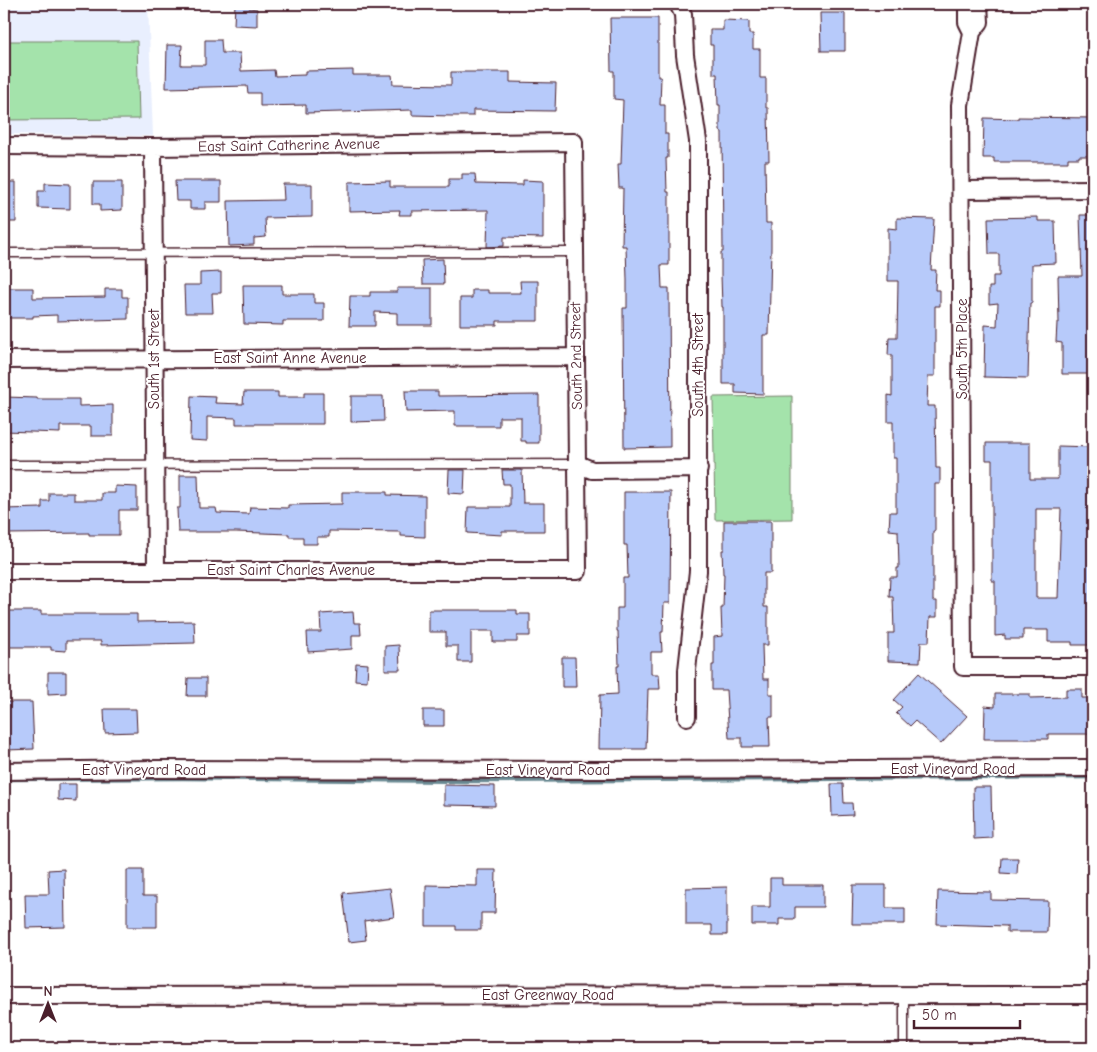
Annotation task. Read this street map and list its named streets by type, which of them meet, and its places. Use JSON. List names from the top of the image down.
{
  "streets": {
    "street": [
      "East Saint Catherine Avenue",
      "South 5th Place",
      "South 2nd Street",
      "East Saint Anne Avenue",
      "South 1st Street",
      "South 4th Street",
      "East Saint Charles Avenue",
      "East Vineyard Road",
      "East Greenway Road"
    ]
  },
  "crossings": [
    ["East Saint Catherine Avenue", "South 2nd Street"],
    ["East Saint Catherine Avenue", "South 1st Street"],
    ["South 2nd Street", "East Saint Anne Avenue"],
    ["South 2nd Street", "East Saint Charles Avenue"],
    ["East Saint Anne Avenue", "South 1st Street"],
    ["South 1st Street", "East Saint Charles Avenue"]
  ],
  "scale_bar": "50 m",
  "north": "top"
}
